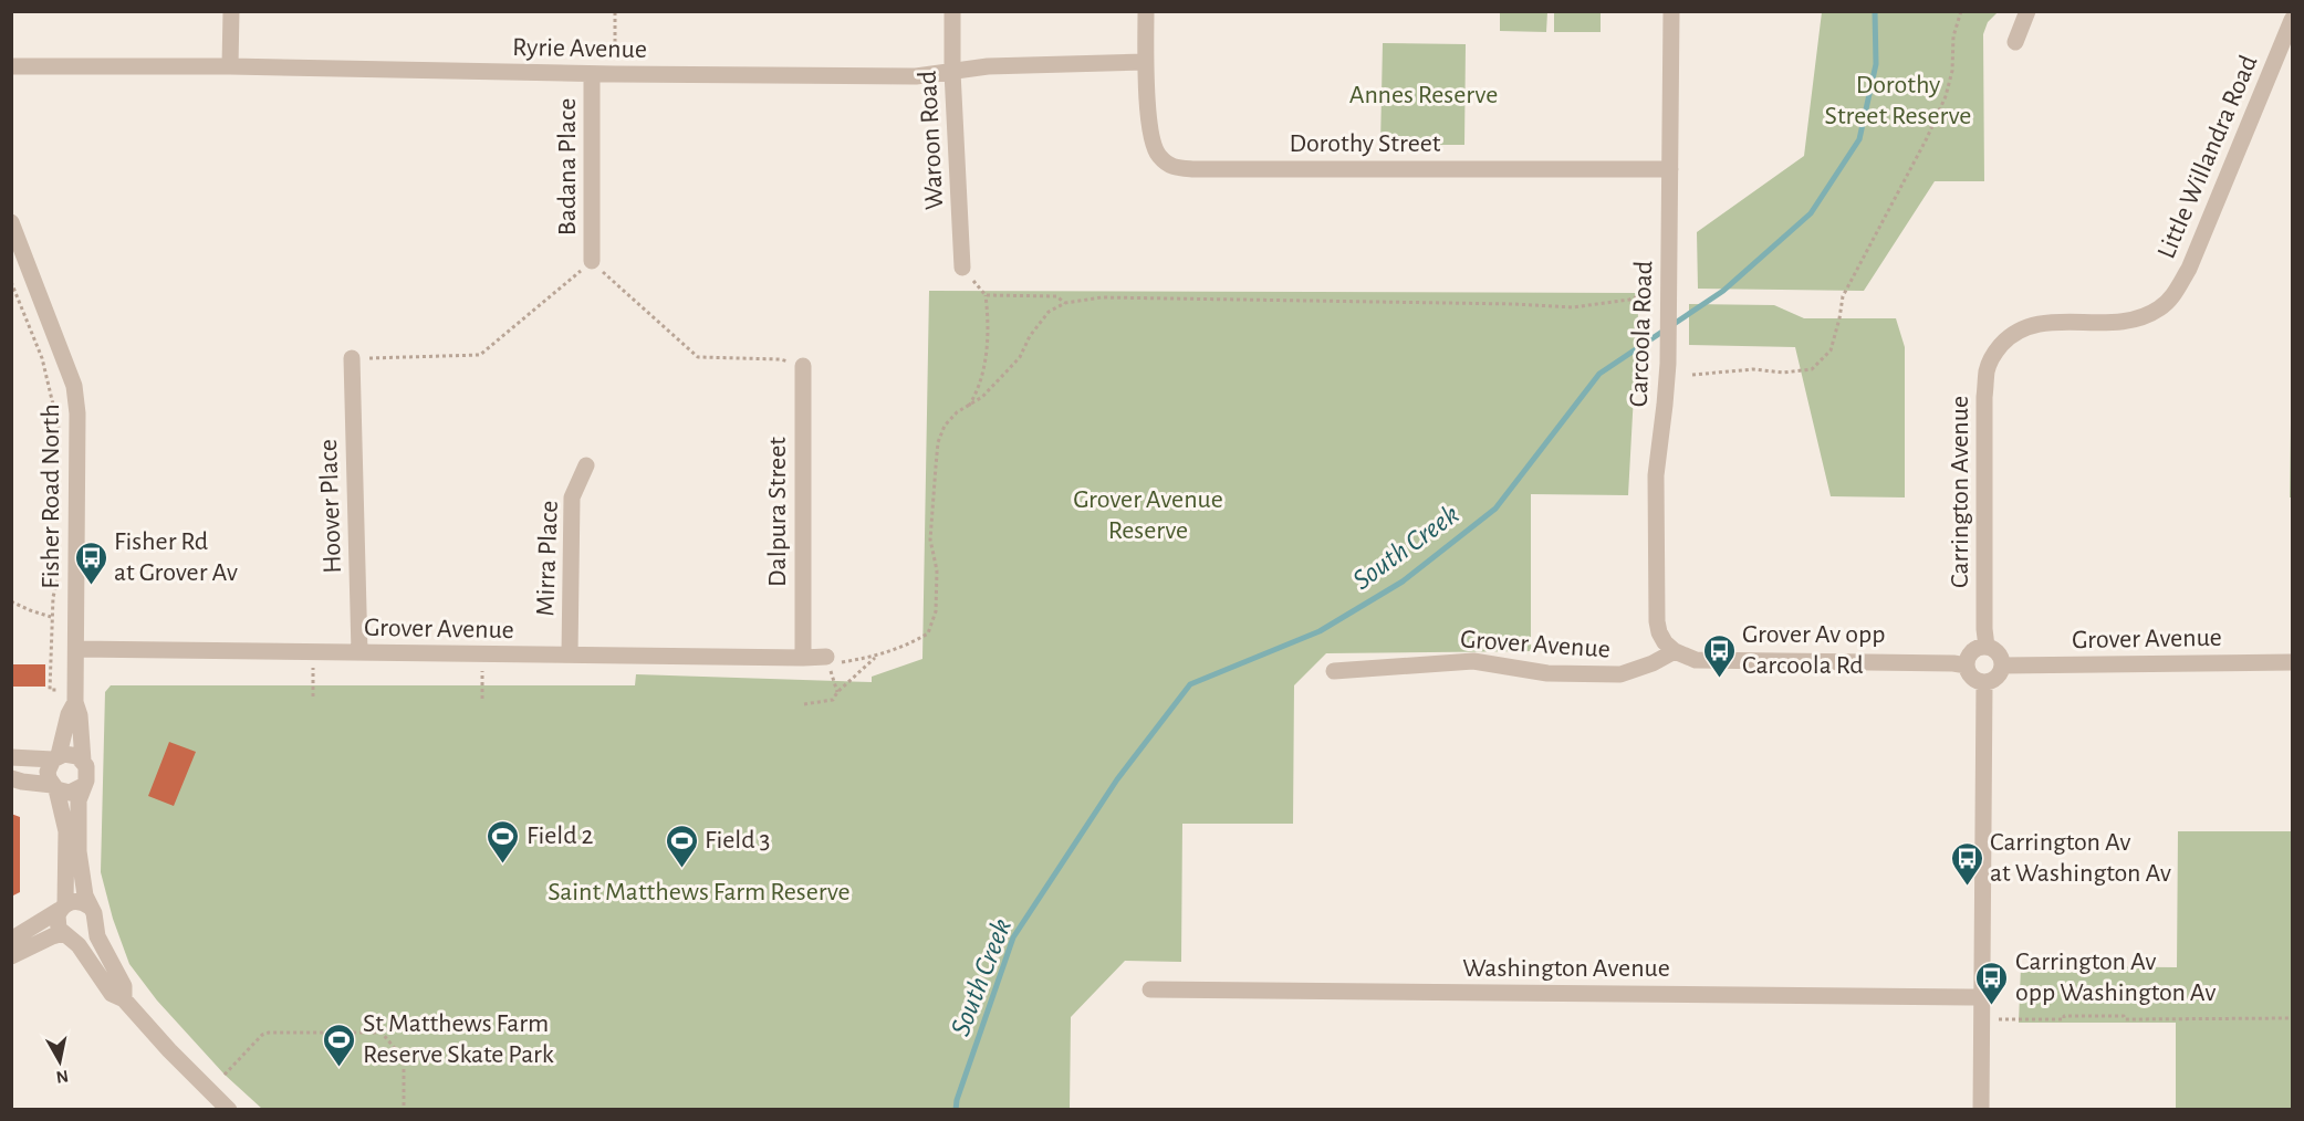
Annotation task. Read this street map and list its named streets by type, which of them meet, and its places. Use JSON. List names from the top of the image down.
{
  "streets": {
    "street": [
      "Ryrie Avenue",
      "Waroon Road",
      "Dorothy Street",
      "Little Willandra Road",
      "Badana Place",
      "Carcoola Road",
      "Carrington Avenue",
      "Fisher Road North",
      "Hoover Place",
      "Dalpura Street",
      "Mirra Place",
      "Grover Avenue",
      "Washington Avenue"
    ]
  },
  "crossings": [
    ["Ryrie Avenue", "Waroon Road"],
    ["Ryrie Avenue", "Dorothy Street"],
    ["Ryrie Avenue", "Badana Place"],
    ["Dorothy Street", "Carcoola Road"],
    ["Little Willandra Road", "Carrington Avenue"],
    ["Carcoola Road", "Grover Avenue"],
    ["Carrington Avenue", "Grover Avenue"],
    ["Fisher Road North", "Grover Avenue"],
    ["Hoover Place", "Grover Avenue"],
    ["Dalpura Street", "Grover Avenue"],
    ["Mirra Place", "Grover Avenue"]
  ],
  "water": ["South Creek"],
  "parks": [
    "Dorothy Street Reserve",
    "Annes Reserve",
    "Grover Avenue Reserve",
    "Saint Matthews Farm Reserve"
  ],
  "places": {
    "bus stop": [
      "Fisher Rd at Grover Av",
      "Grover Av opp Carcoola Rd",
      "Carrington Av at Washington Av",
      "Carrington Av opp Washington Av"
    ],
    "sports": ["Field 2", "Field 3", "St Matthews Farm Reserve Skate Park"]
  },
  "north": "bottom"
}
